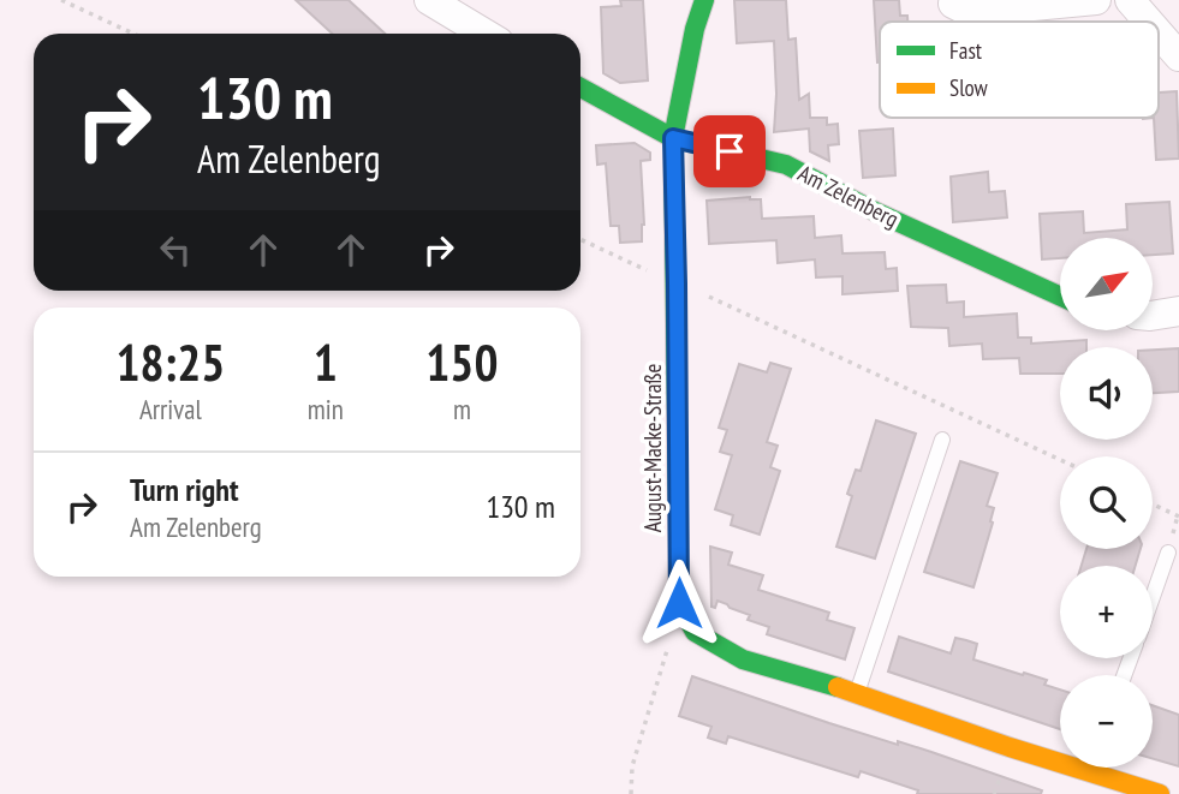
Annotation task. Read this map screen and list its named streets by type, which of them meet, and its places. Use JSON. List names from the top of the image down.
{
  "streets": {
    "street": ["Am Zelenberg", "August-Macke-Straße"]
  },
  "crossings": [
    ["Am Zelenberg", "August-Macke-Straße"]
  ],
  "legend": ["Fast", "Slow"],
  "north": "top right",
  "page": {
    "turn": ["130 m", "Am Zelenberg"],
    "map_buttons": ["+", "−"],
    "eta": [
      "18:25",
      "Arrival",
      "1",
      "min",
      "150",
      "m"
    ],
    "list": [
      {
        "name": "Turn right",
        "note": "Am Zelenberg",
        "value": "130 m"
      }
    ]
  }
}
